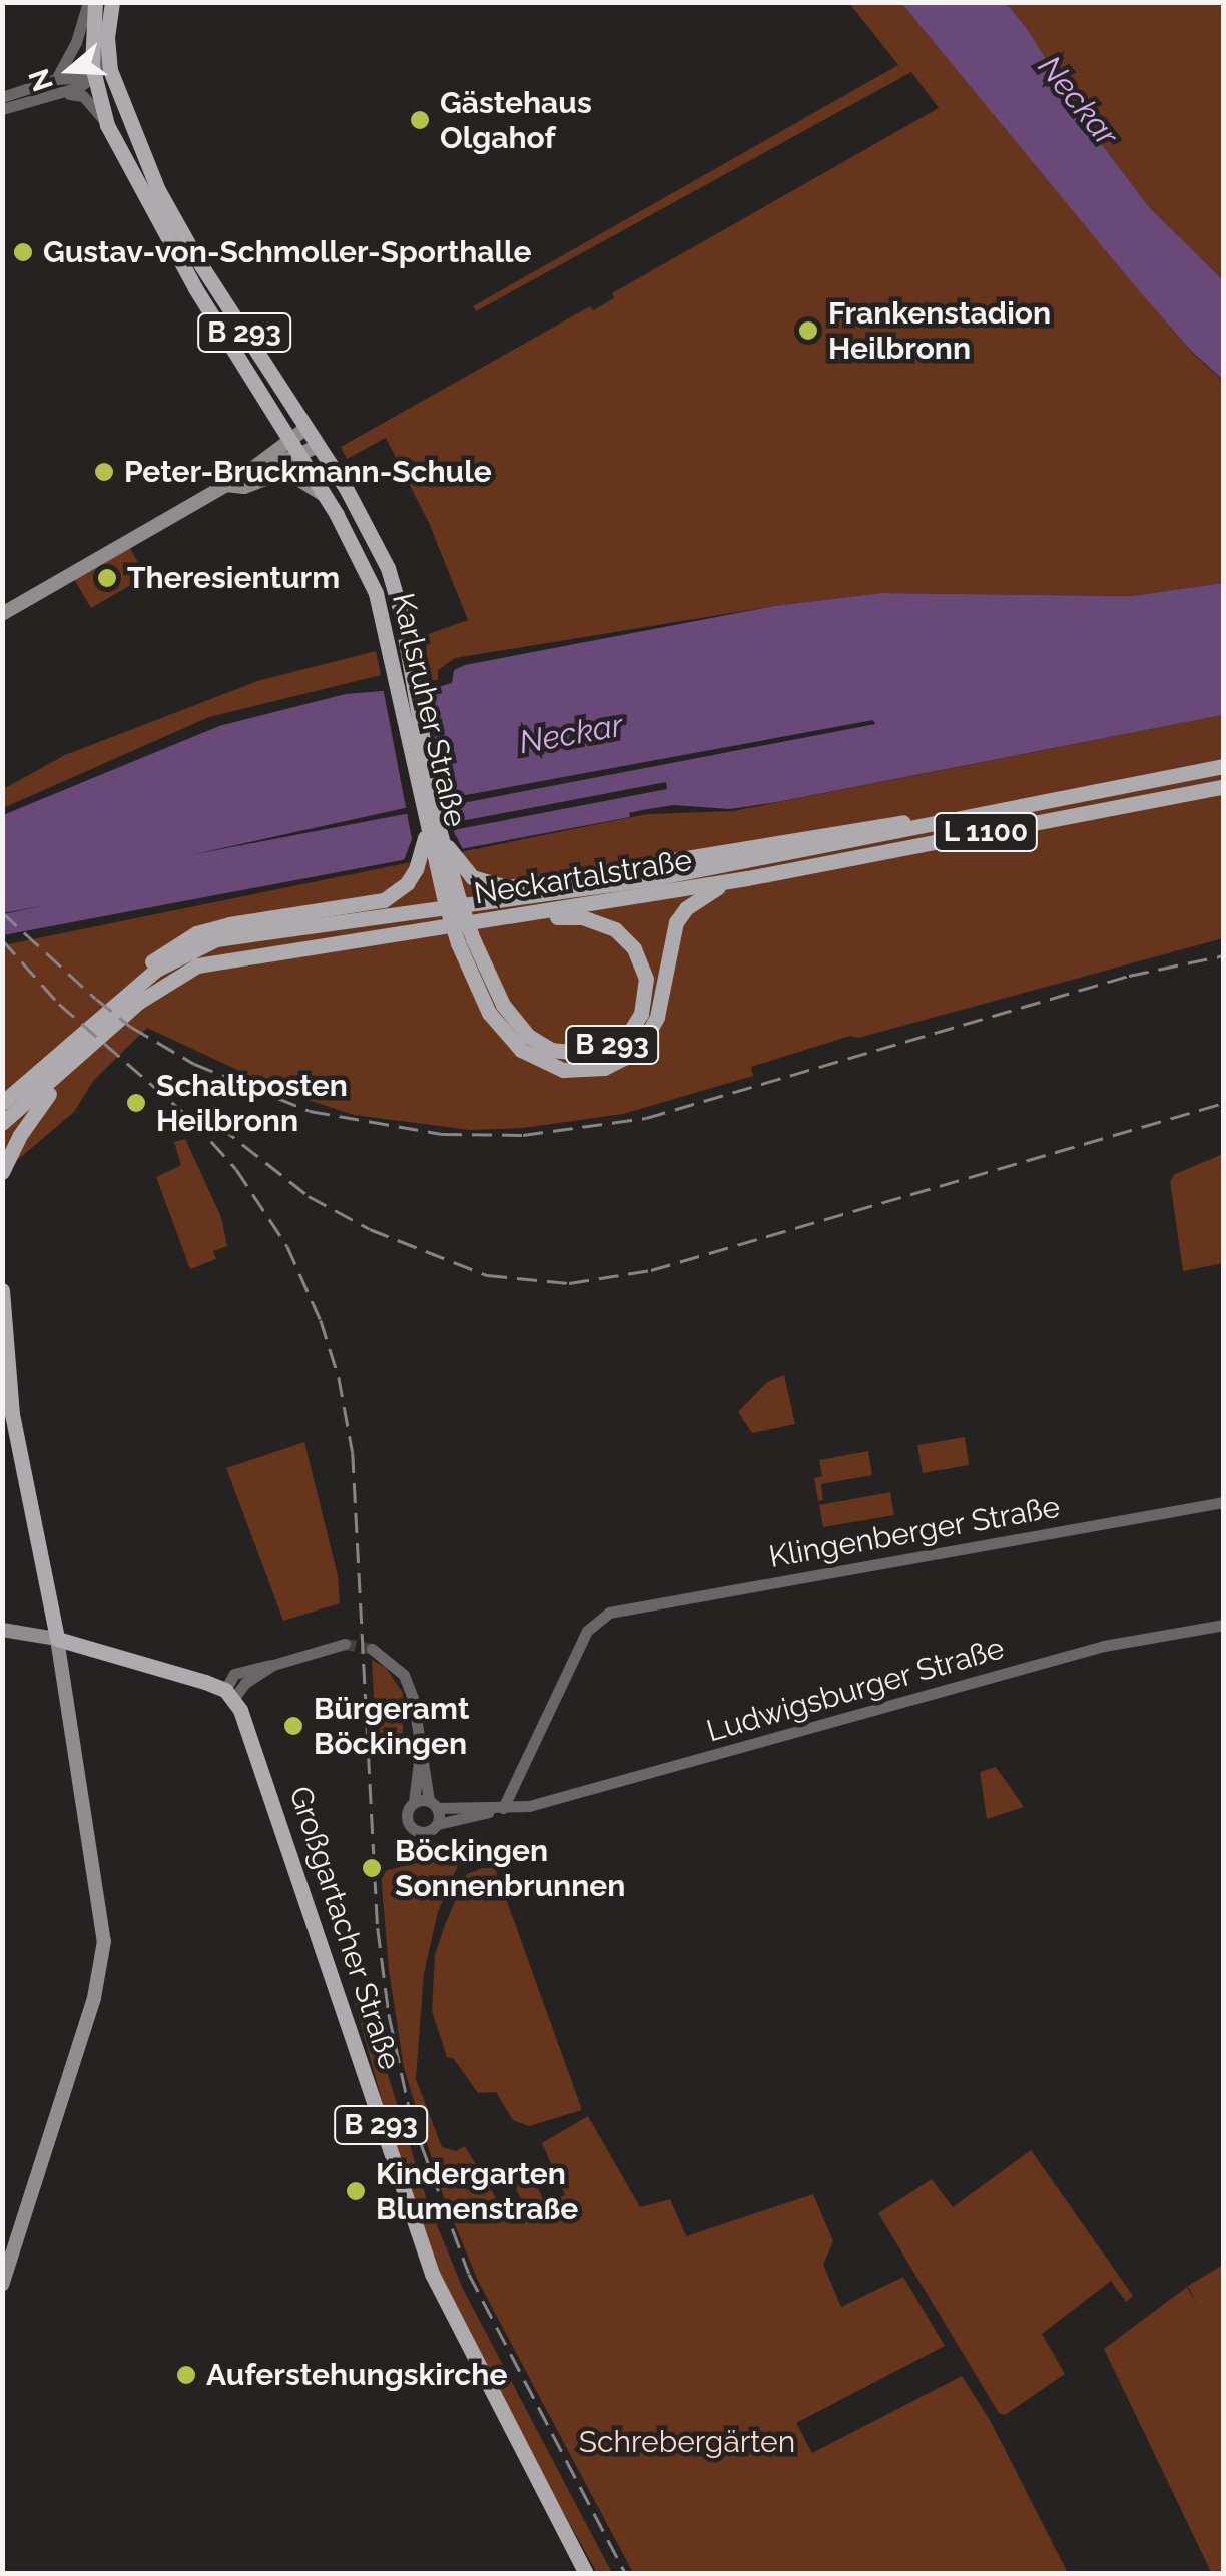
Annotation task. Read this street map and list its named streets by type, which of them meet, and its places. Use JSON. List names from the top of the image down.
{
  "streets": {
    "main road": [
      "B 293",
      "Karlsruher Straße",
      "L 1100",
      "Neckartalstraße",
      "Großgartacher Straße"
    ],
    "street": ["Klingenberger Straße", "Ludwigsburger Straße"]
  },
  "crossings": [
    ["B 293", "Karlsruher Straße"],
    ["B 293", "Neckartalstraße"],
    ["Karlsruher Straße", "Neckartalstraße"],
    ["Klingenberger Straße", "Ludwigsburger Straße"]
  ],
  "water": ["Neckar"],
  "parks": ["Schrebergärten"],
  "places": [
    "Gästehaus Olgahof",
    "Gustav-von-Schmoller-Sporthalle",
    "Frankenstadion Heilbronn",
    "Peter-Bruckmann-Schule",
    "Theresienturm",
    "Schaltposten Heilbronn",
    "Bürgeramt Böckingen",
    "Böckingen Sonnenbrunnen",
    "Kindergarten Blumenstraße",
    "Auferstehungskirche"
  ],
  "north": "left"
}
